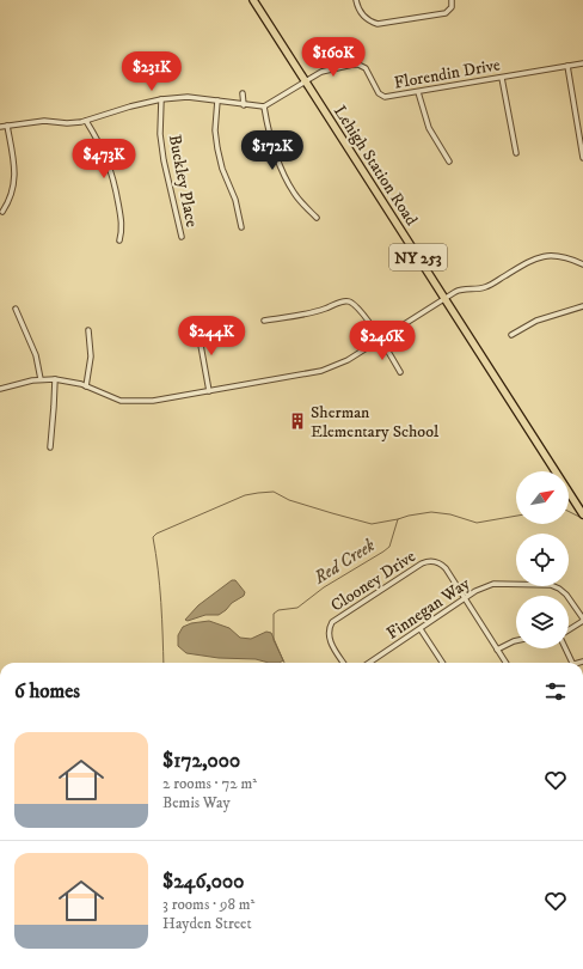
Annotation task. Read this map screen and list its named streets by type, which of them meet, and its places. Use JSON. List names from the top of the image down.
{
  "streets": {
    "main road": ["Lehigh Station Road", "NY 253"],
    "street": [
      "Florendin Drive",
      "Buckley Place",
      "Clooney Drive",
      "Finnegan Way"
    ]
  },
  "crossings": [
    ["Florendin Drive", "Lehigh Station Road"],
    ["Clooney Drive", "Finnegan Way"]
  ],
  "water": ["Red Creek"],
  "places": {
    "building": ["Sherman Elementary School"]
  },
  "north": "top right",
  "page": {
    "price": [
      "$160K",
      "$231K",
      "$172K",
      "$473K",
      "$244K",
      "$246K"
    ],
    "heading": "6 homes",
    "list": [
      {
        "name": "$172,000",
        "note": "2 rooms · 72 m² · Bemis Way"
      },
      {
        "name": "$246,000",
        "note": "3 rooms · 98 m² · Hayden Street"
      }
    ]
  }
}
